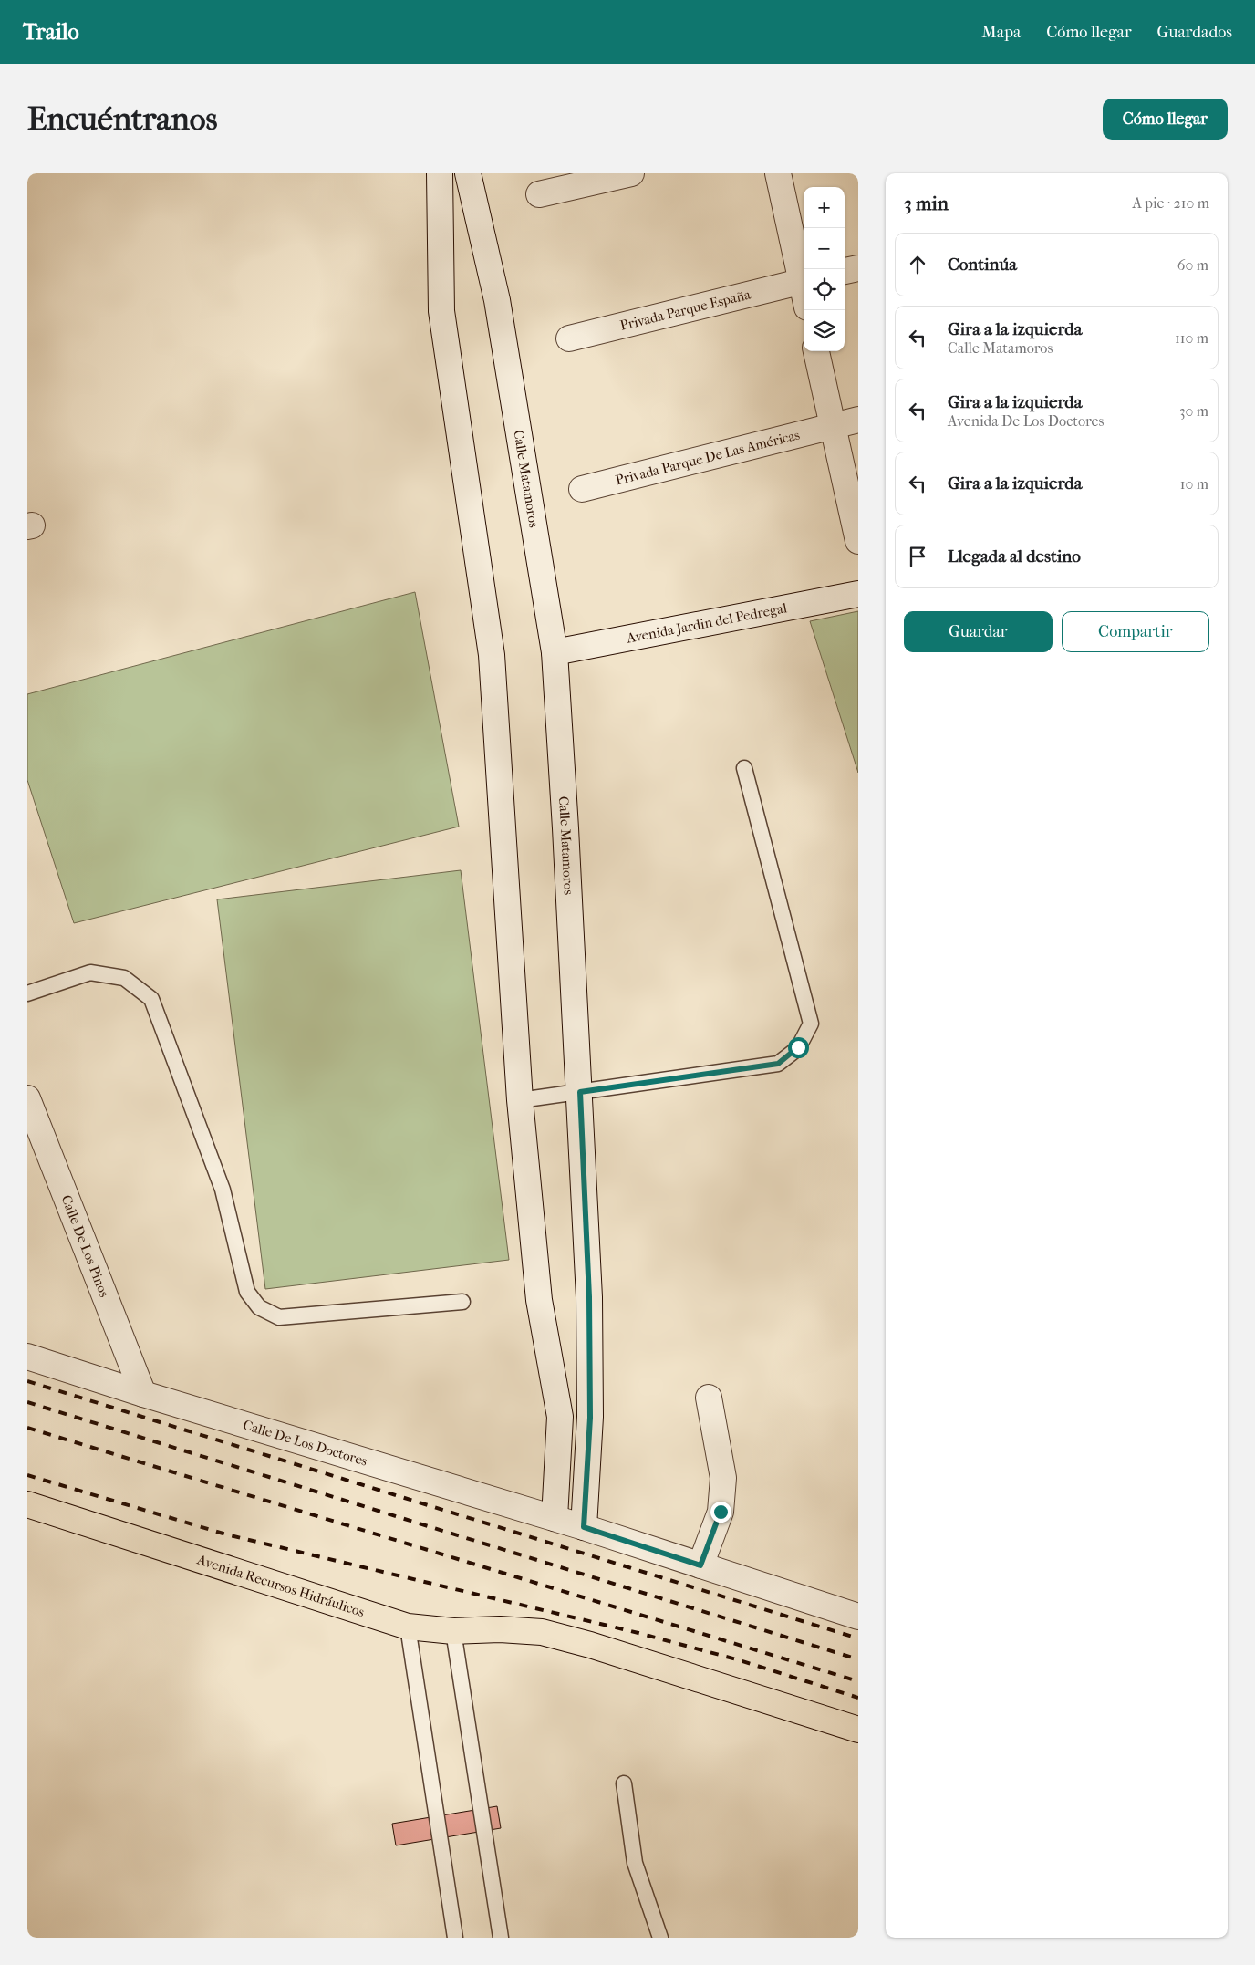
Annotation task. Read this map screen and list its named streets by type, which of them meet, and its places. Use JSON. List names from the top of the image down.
{
  "streets": {
    "main road": ["Avenida Recursos Hidráulicos"],
    "street": [
      "Privada Parque España",
      "Privada Parque De Las Américas",
      "Calle Matamoros",
      "Avenida Jardin del Pedregal",
      "Calle De Los Pinos",
      "Calle De Los Doctores"
    ]
  },
  "crossings": [
    ["Calle Matamoros", "Avenida Jardin del Pedregal"],
    ["Calle Matamoros", "Calle De Los Doctores"],
    ["Calle De Los Pinos", "Calle De Los Doctores"]
  ],
  "page": {
    "header": "Trailo",
    "nav": ["Mapa", "Cómo llegar", "Guardados"],
    "buttons": [
      "Cómo llegar",
      ["Guardar", "Compartir"]
    ],
    "title": "Encuéntranos",
    "heading": ["3 min", "A pie · 210 m"],
    "map_buttons": ["+", "−"],
    "list": [
      ["Continúa", "60 m"],
      ["Gira a la izquierda", "Calle Matamoros", "110 m"],
      ["Gira a la izquierda", "Avenida De Los Doctores", "30 m"],
      ["Gira a la izquierda", "10 m"],
      "Llegada al destino"
    ]
  }
}
